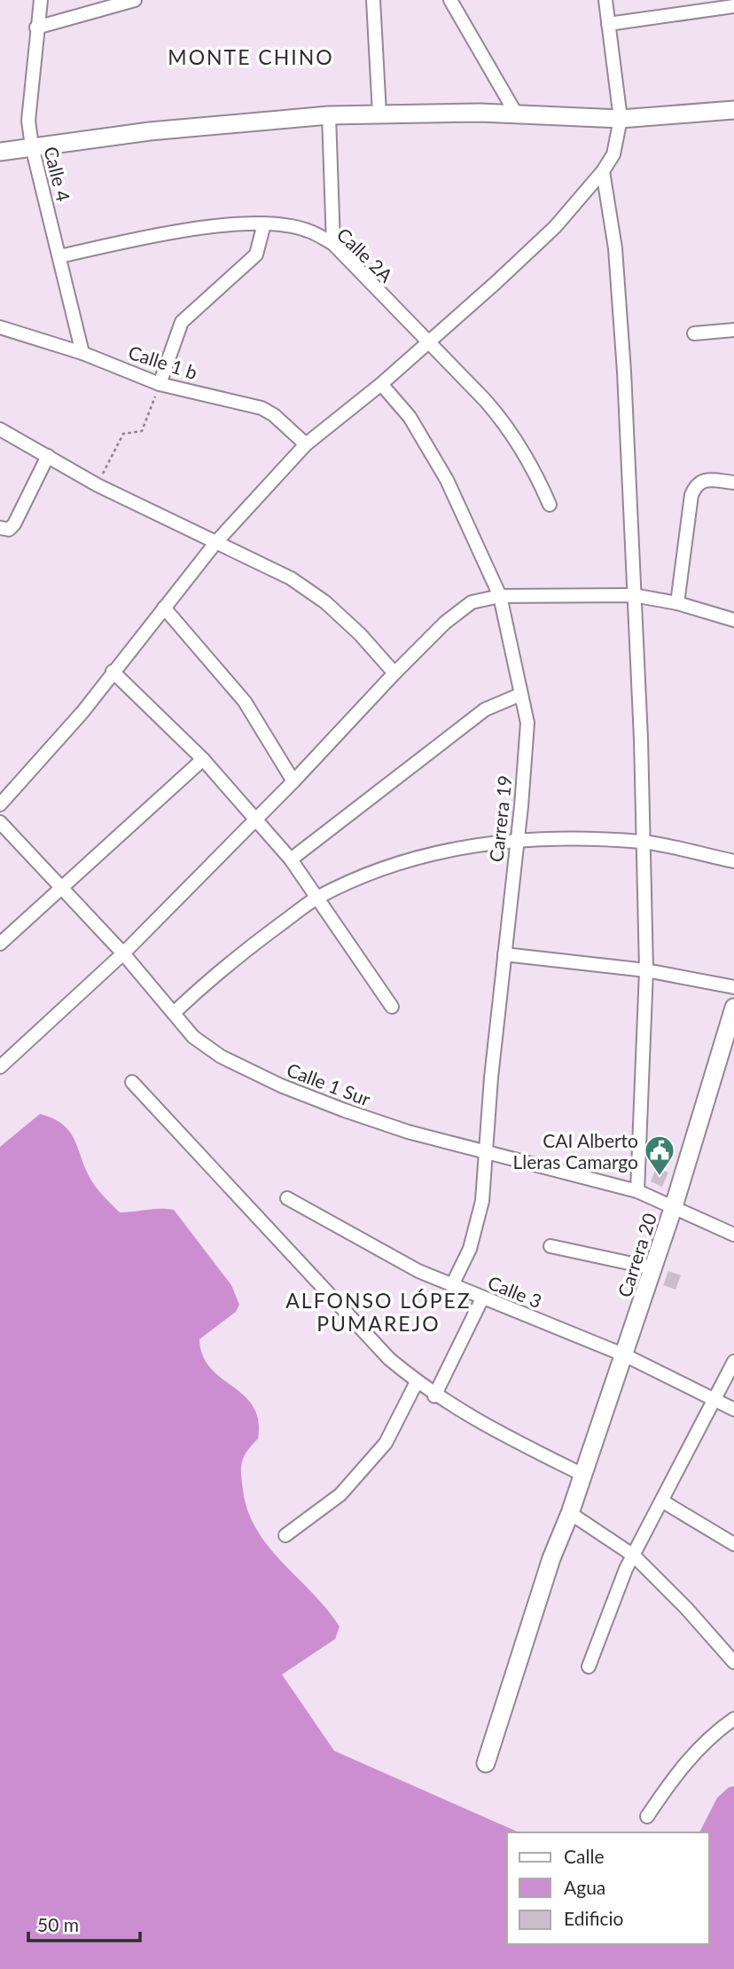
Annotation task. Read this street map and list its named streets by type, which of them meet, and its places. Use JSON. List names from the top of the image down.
{
  "streets": {
    "street": [
      "Calle 4",
      "Calle 2A",
      "Calle 1 b",
      "Carrera 19",
      "Calle 1 Sur",
      "Carrera 20",
      "Calle 3"
    ]
  },
  "crossings": [
    ["Calle 4", "Calle 2A"],
    ["Calle 4", "Calle 1 b"],
    ["Carrera 19", "Calle 1 Sur"],
    ["Carrera 19", "Calle 3"],
    ["Calle 1 Sur", "Carrera 20"],
    ["Carrera 20", "Calle 3"]
  ],
  "districts": ["MONTE CHINO", "ALFONSO LÓPEZ PUMAREJO"],
  "places": {
    "public building": ["CAI Alberto Lleras Camargo"]
  },
  "legend": ["Calle", "Agua", "Edificio"],
  "scale_bar": "50 m"
}
